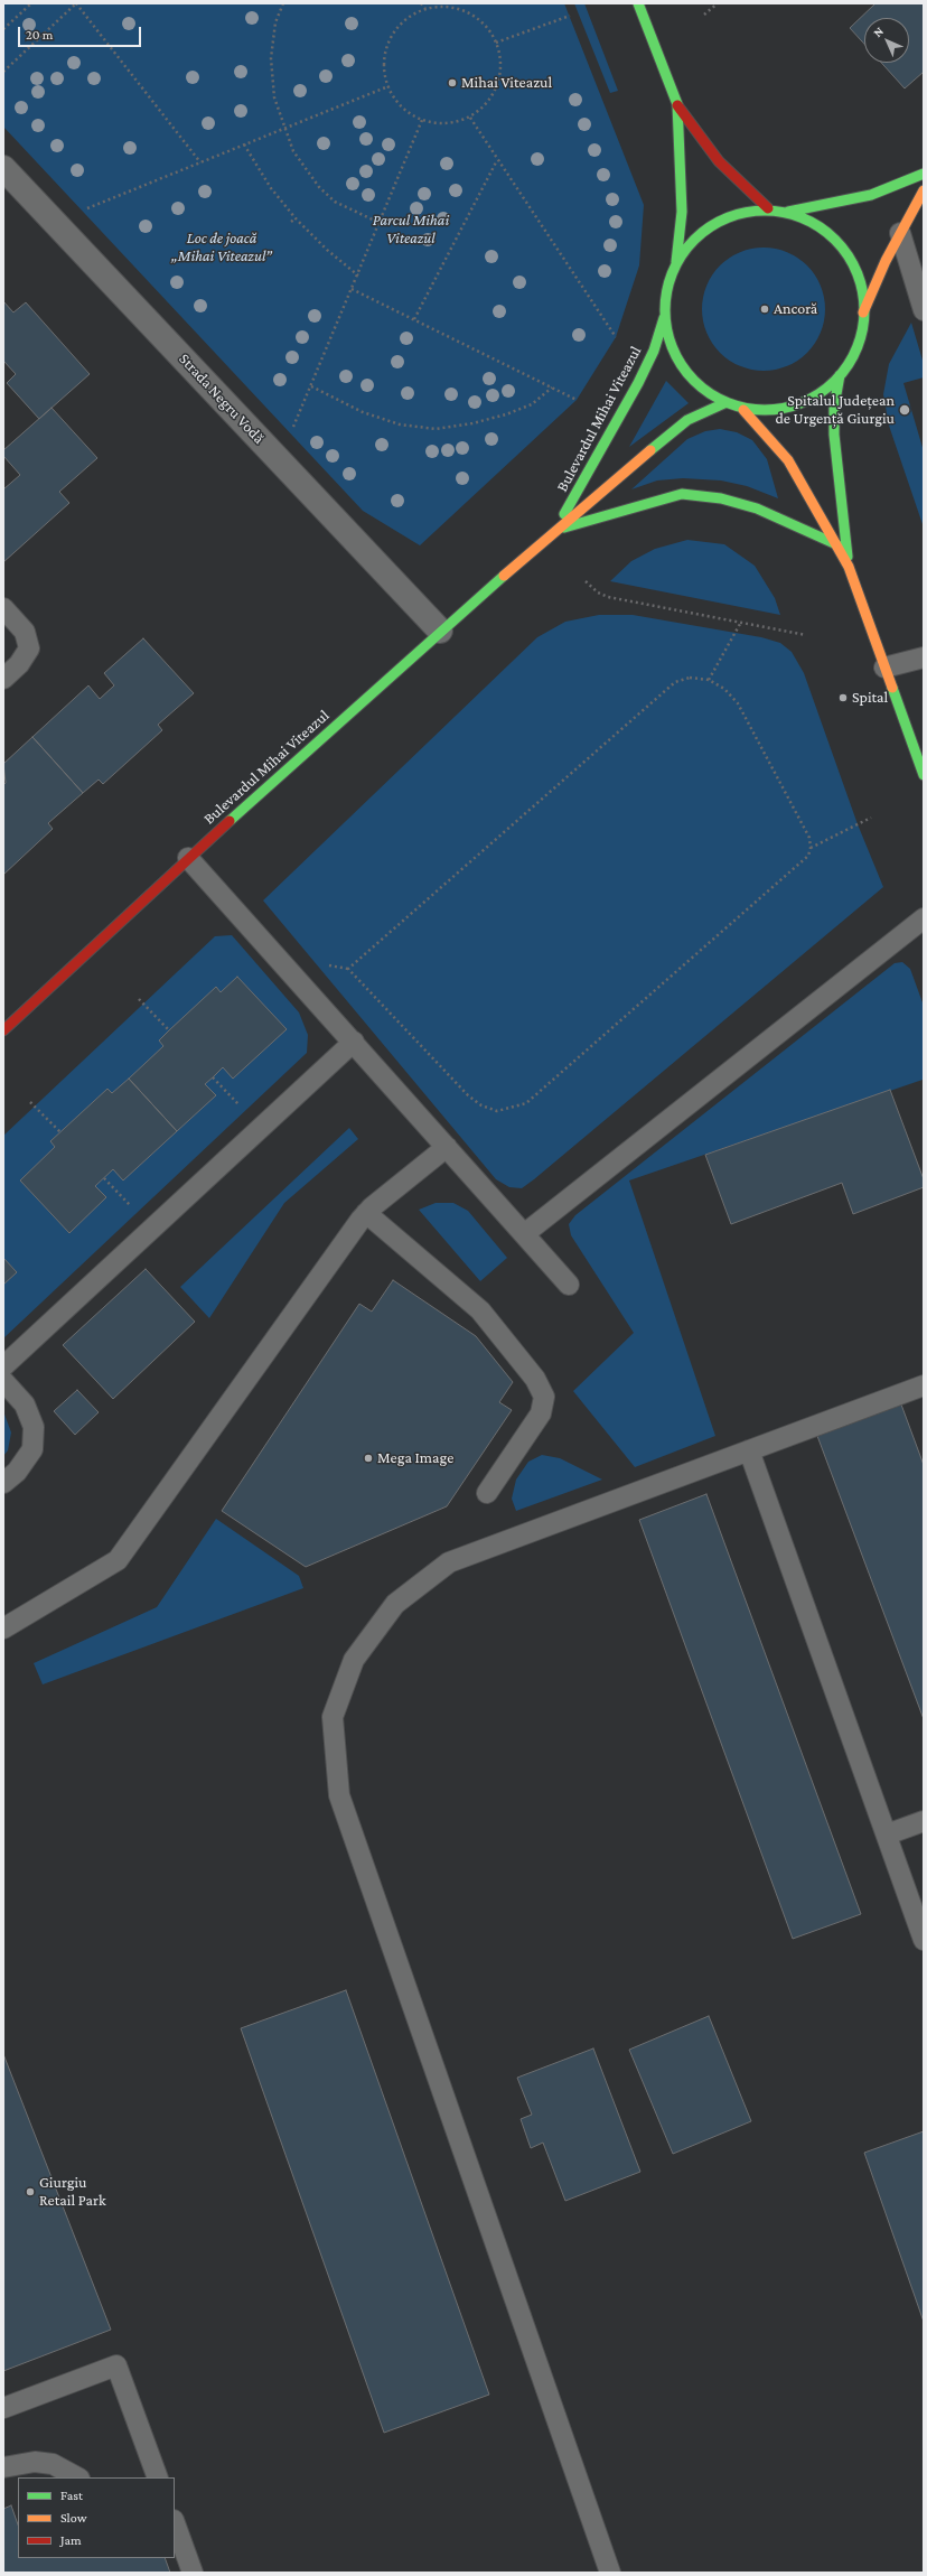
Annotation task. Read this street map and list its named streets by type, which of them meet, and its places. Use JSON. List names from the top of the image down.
{
  "streets": {
    "main road": ["Bulevardul Mihai Viteazul"],
    "street": ["Strada Negru Vodă"]
  },
  "crossings": [
    ["Strada Negru Vodă", "Bulevardul Mihai Viteazul"]
  ],
  "parks": ["Parcul Mihai Viteazul", "Loc de joacă „Mihai Viteazul”"],
  "places": [
    "Mihai Viteazul",
    "Ancoră",
    "Spitalul Județean de Urgență Giurgiu",
    "Spital",
    "Mega Image",
    "Giurgiu Retail Park"
  ],
  "legend": ["Fast", "Slow", "Jam"],
  "scale_bar": "20 m",
  "north": "top left"
}
